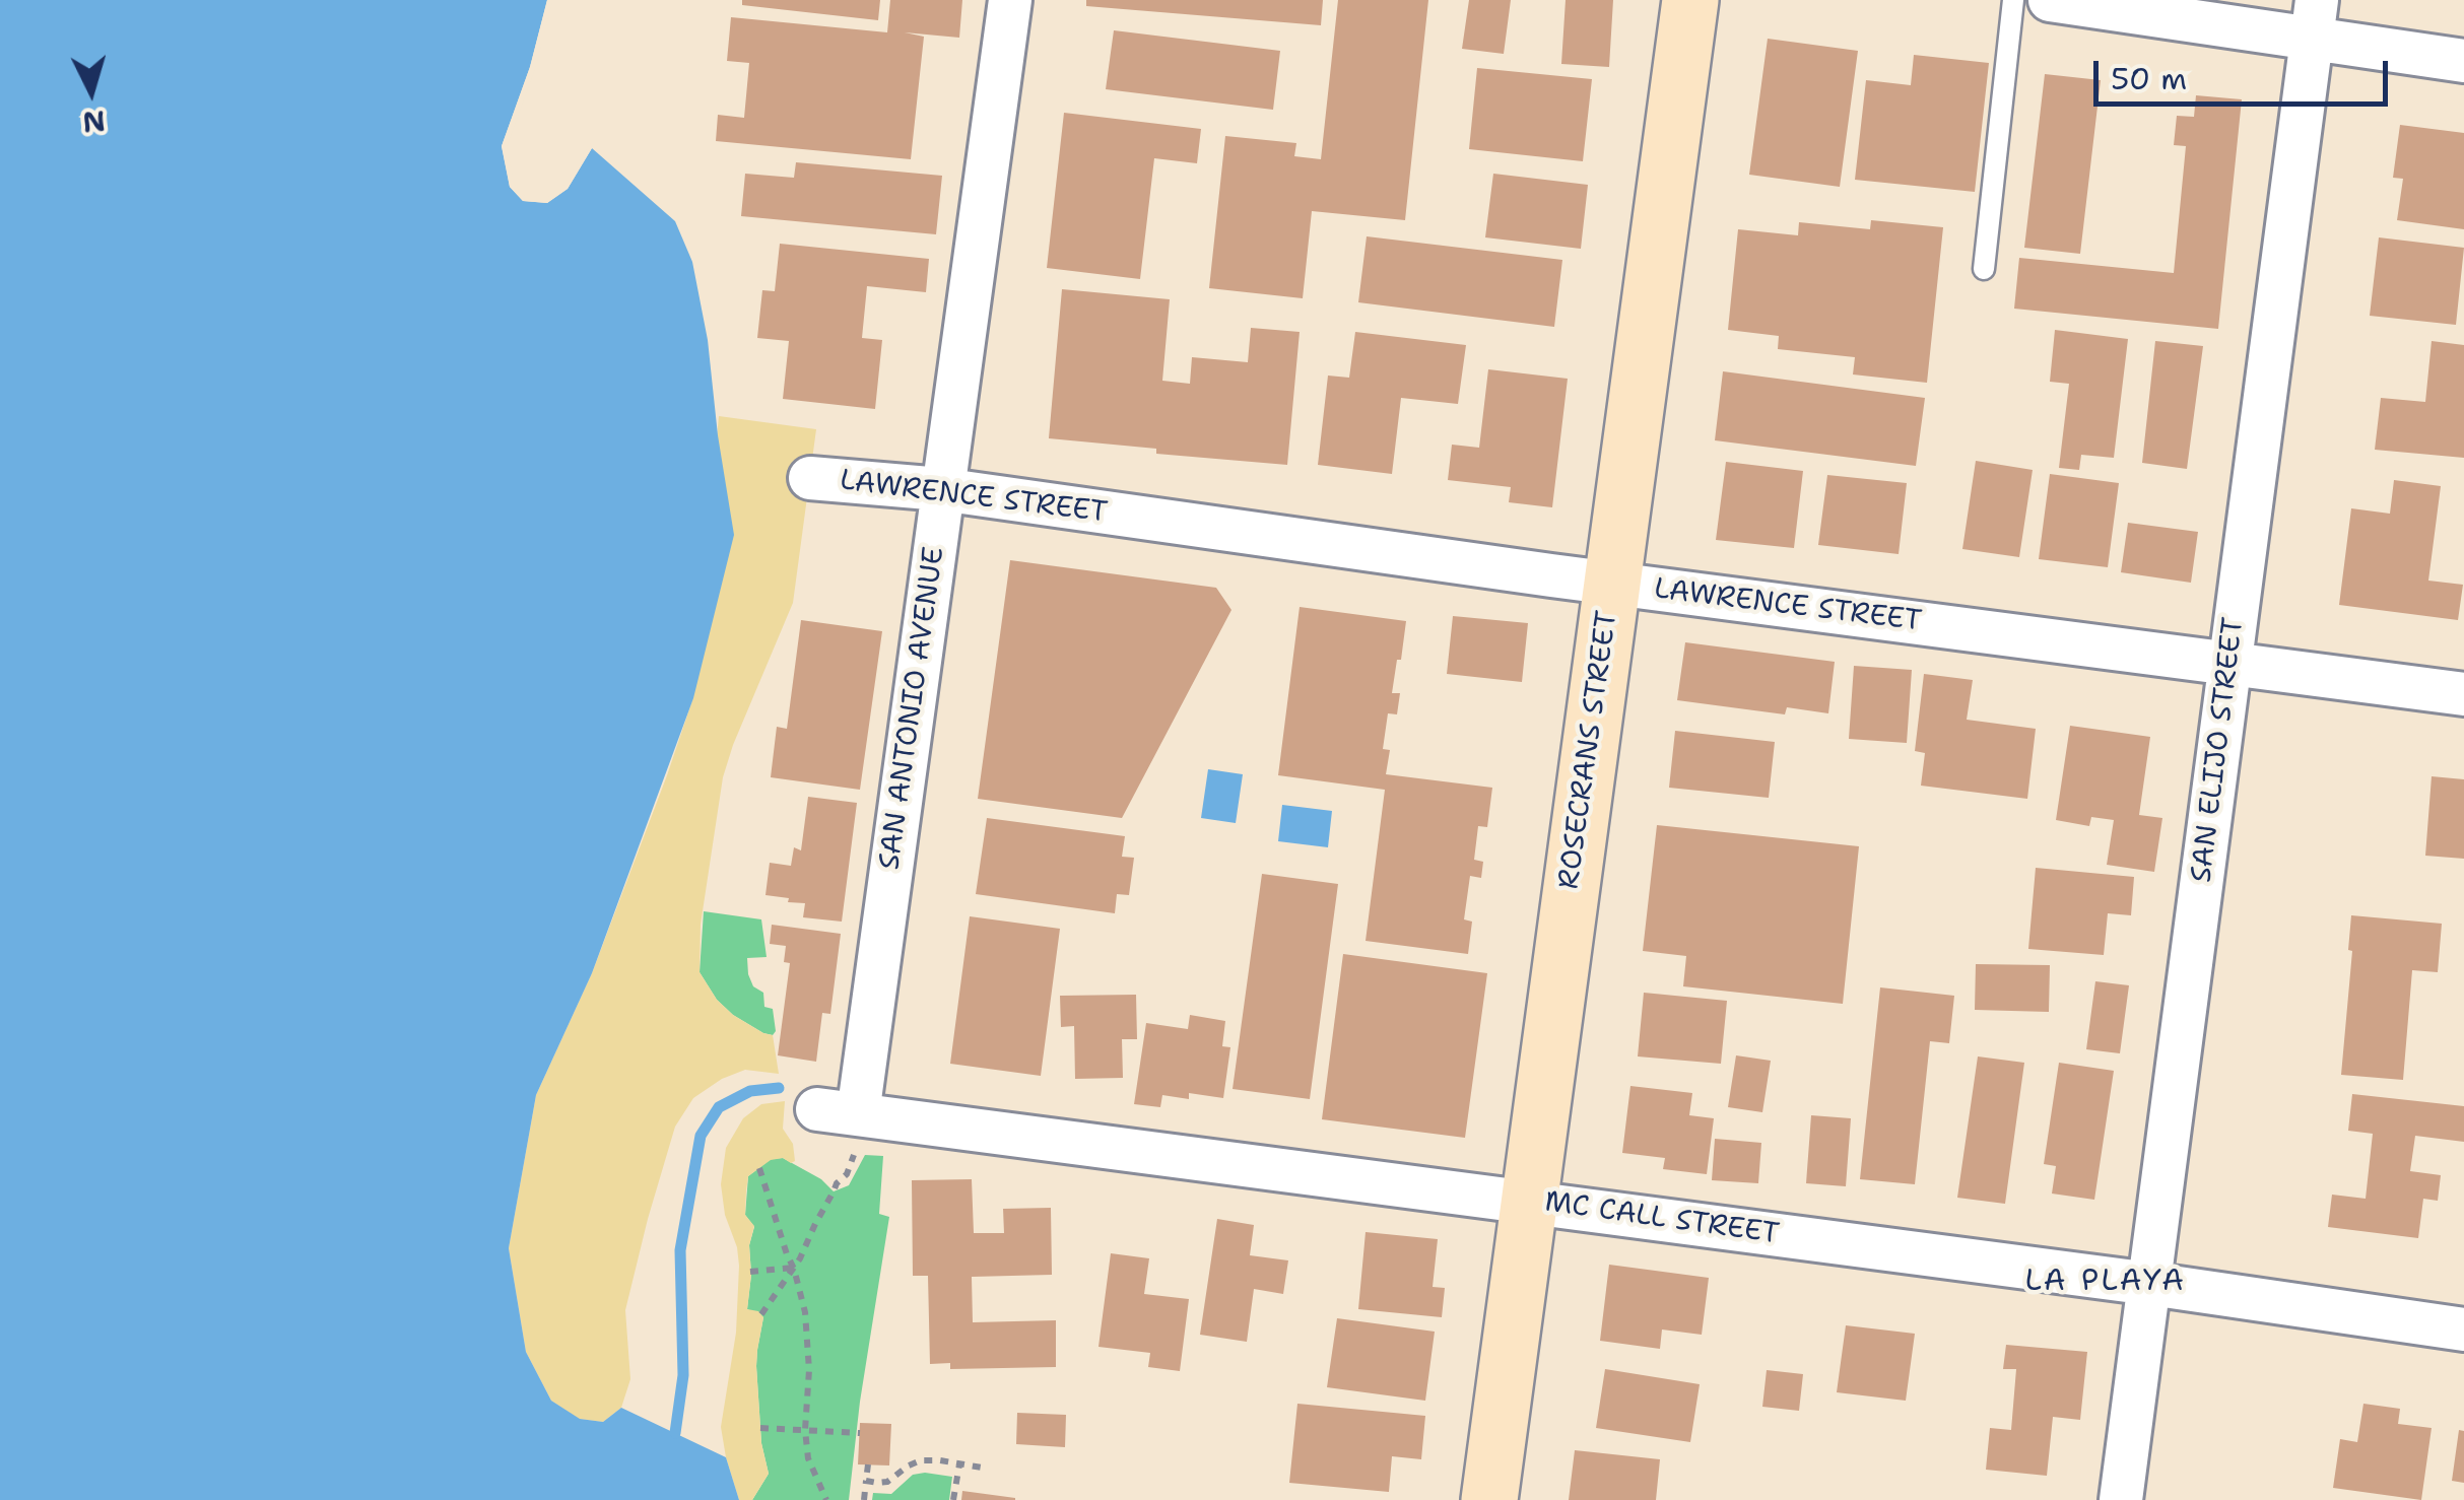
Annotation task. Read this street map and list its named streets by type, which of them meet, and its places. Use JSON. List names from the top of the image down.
{
  "streets": {
    "street": [
      "LAWRENCE STREET",
      "SAN ANTONIO AVENUE",
      "ROSECRANS STREET",
      "SAN ELIJO STREET",
      "MC CALL STREET"
    ]
  },
  "crossings": [
    ["LAWRENCE STREET", "SAN ANTONIO AVENUE"],
    ["LAWRENCE STREET", "ROSECRANS STREET"],
    ["LAWRENCE STREET", "SAN ELIJO STREET"],
    ["SAN ANTONIO AVENUE", "MC CALL STREET"],
    ["ROSECRANS STREET", "MC CALL STREET"],
    ["SAN ELIJO STREET", "MC CALL STREET"]
  ],
  "districts": ["LA PLAYA"],
  "scale_bar": "50 m",
  "north": "bottom"
}
